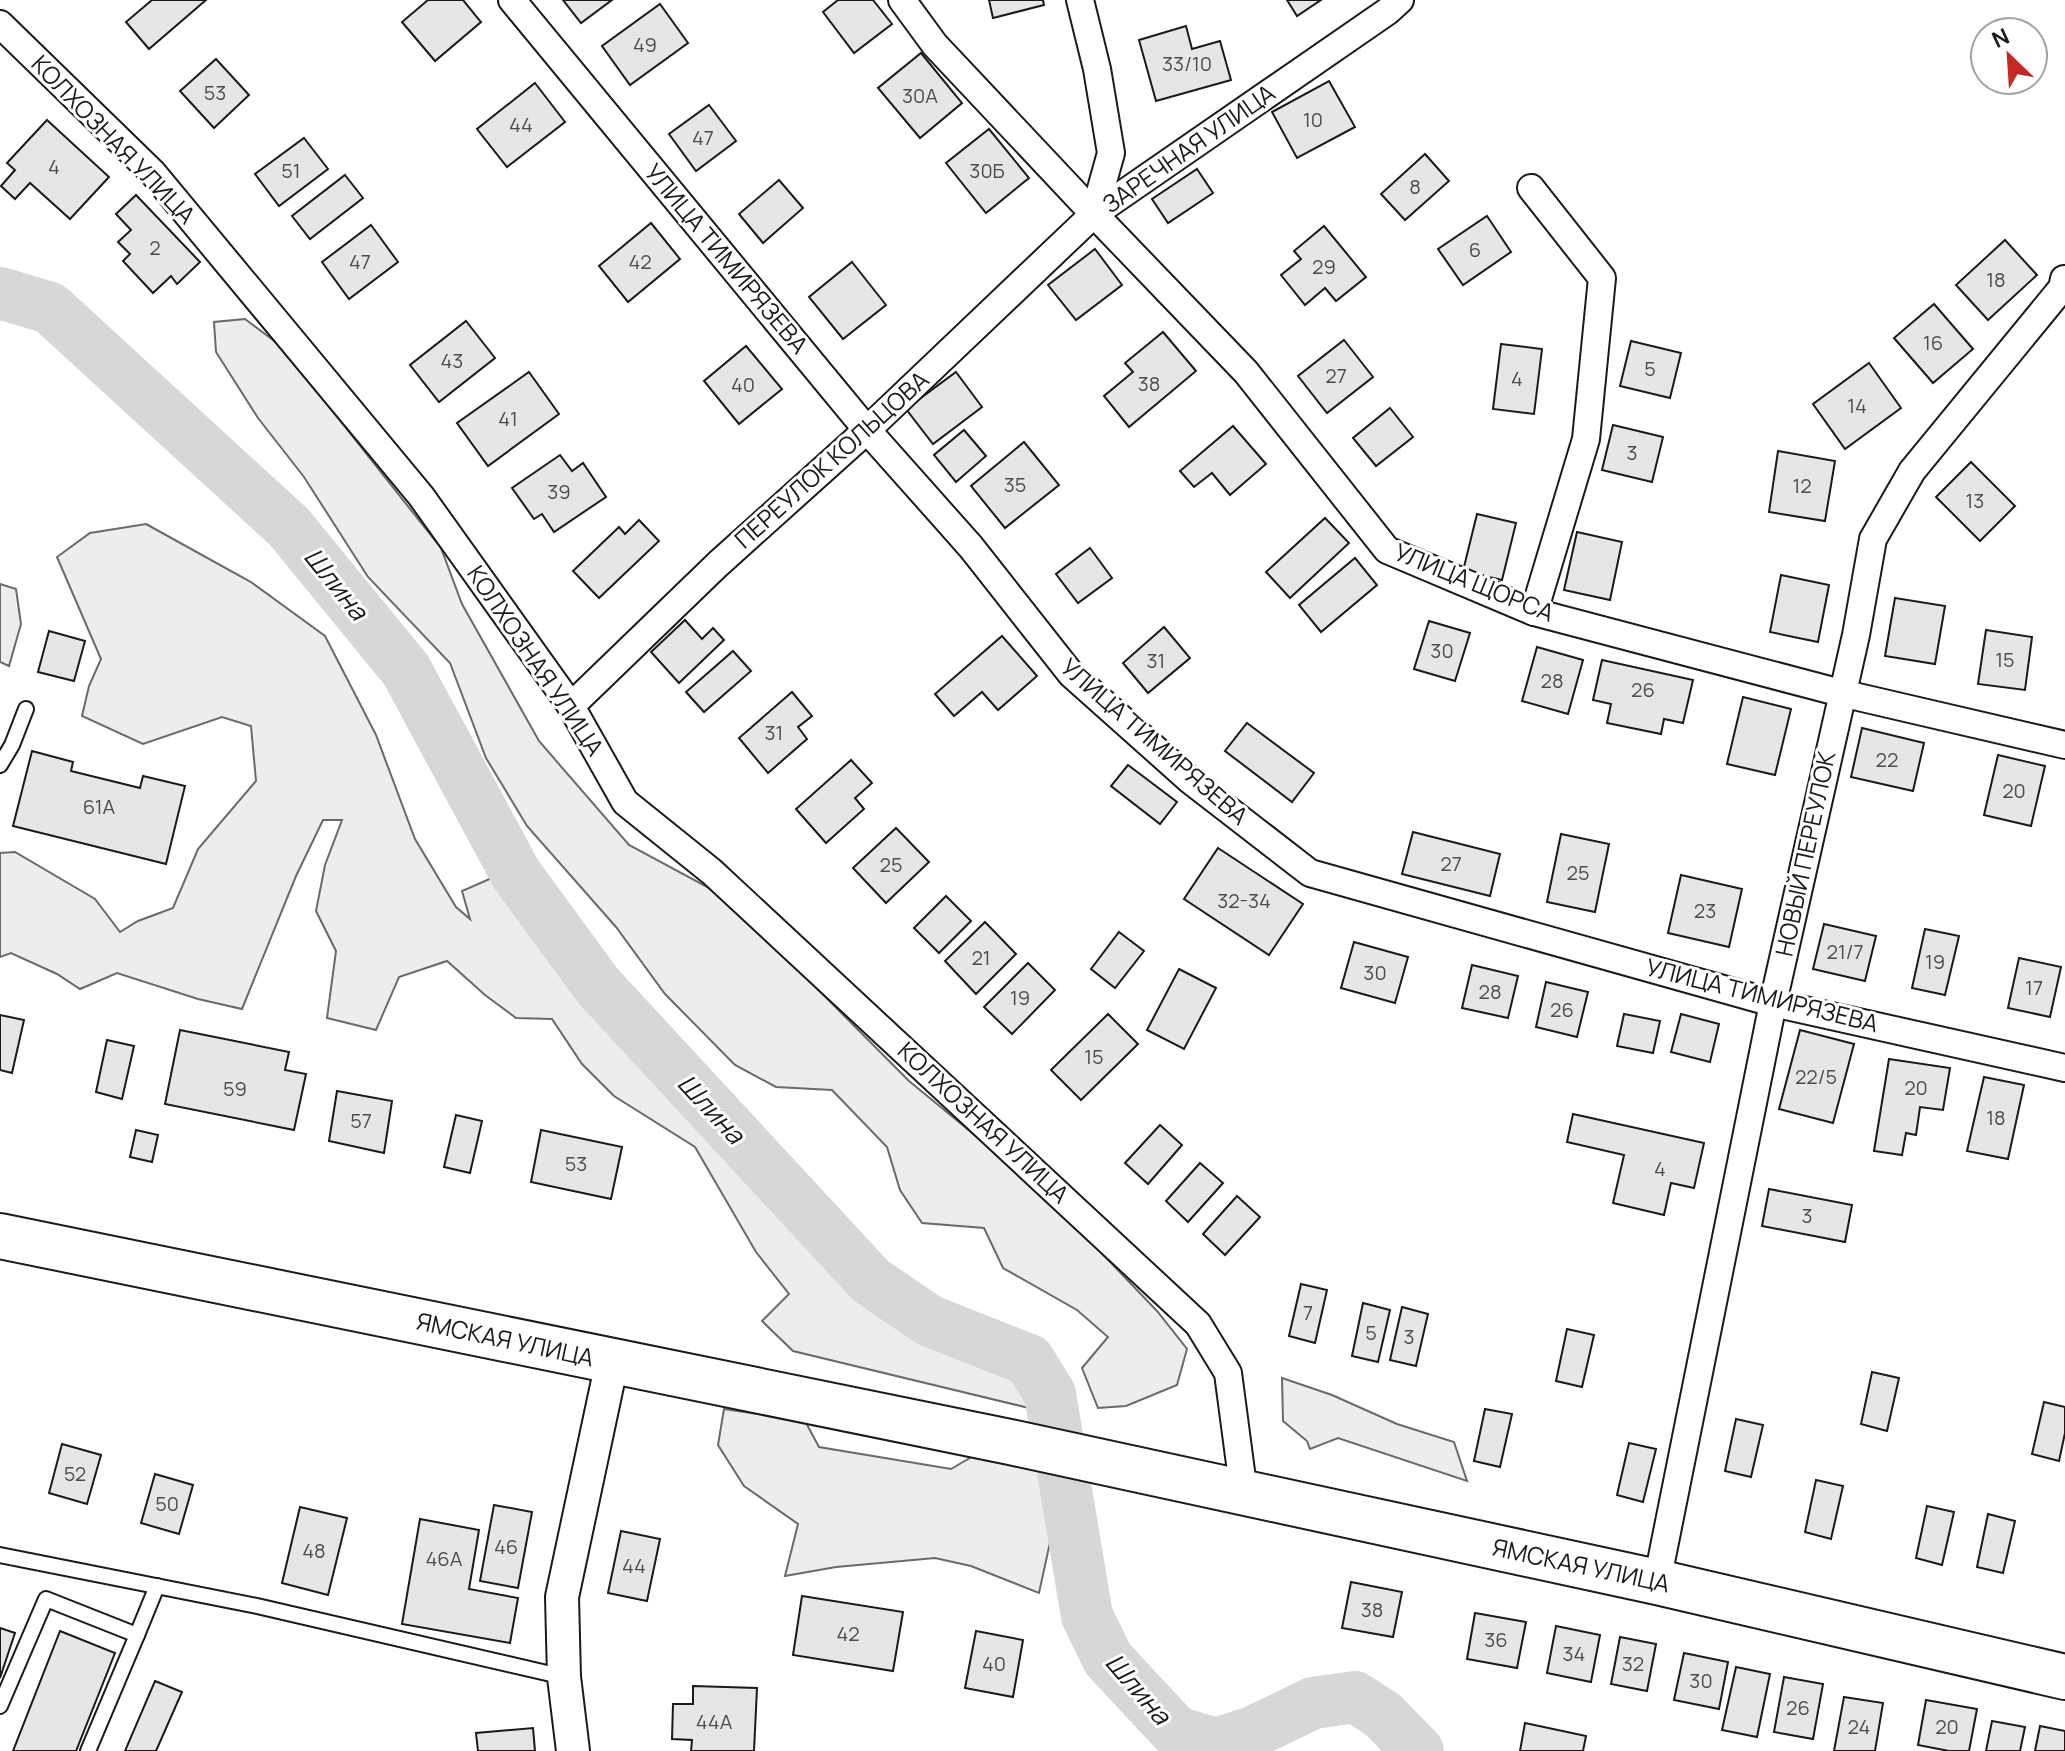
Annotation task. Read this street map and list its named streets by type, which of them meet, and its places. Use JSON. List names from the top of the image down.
{
  "streets": {
    "highway": ["ЯМСКАЯ УЛИЦА"],
    "street": [
      "КОЛХОЗНАЯ УЛИЦА",
      "ЗАРЕЧНАЯ УЛИЦА",
      "УЛИЦА ТИМИРЯЗЕВА",
      "ПЕРЕУЛОК КОЛЬЦОВА",
      "УЛИЦА ЩОРСА",
      "НОВЫЙ ПЕРЕУЛОК"
    ]
  },
  "crossings": [
    ["КОЛХОЗНАЯ УЛИЦА", "ПЕРЕУЛОК КОЛЬЦОВА"],
    ["КОЛХОЗНАЯ УЛИЦА", "ЯМСКАЯ УЛИЦА"],
    ["ЗАРЕЧНАЯ УЛИЦА", "ПЕРЕУЛОК КОЛЬЦОВА"],
    ["ЗАРЕЧНАЯ УЛИЦА", "УЛИЦА ЩОРСА"],
    ["УЛИЦА ТИМИРЯЗЕВА", "ПЕРЕУЛОК КОЛЬЦОВА"],
    ["УЛИЦА ТИМИРЯЗЕВА", "НОВЫЙ ПЕРЕУЛОК"],
    ["ПЕРЕУЛОК КОЛЬЦОВА", "УЛИЦА ЩОРСА"],
    ["УЛИЦА ЩОРСА", "НОВЫЙ ПЕРЕУЛОК"],
    ["НОВЫЙ ПЕРЕУЛОК", "ЯМСКАЯ УЛИЦА"]
  ],
  "water": ["Шлина"],
  "house_numbers": [
    "49",
    "33/10",
    "53",
    "30А",
    "10",
    "44",
    "47",
    "4",
    "51",
    "30Б",
    "8",
    "2",
    "6",
    "47",
    "42",
    "29",
    "18",
    "16",
    "43",
    "5",
    "27",
    "4",
    "38",
    "40",
    "14",
    "41",
    "3",
    "35",
    "12",
    "39",
    "13",
    "30",
    "15",
    "31",
    "28",
    "26",
    "31",
    "22",
    "20",
    "61А",
    "27",
    "25",
    "25",
    "32-34",
    "23",
    "21/7",
    "21",
    "19",
    "30",
    "17",
    "28",
    "19",
    "26",
    "15",
    "22/5",
    "20",
    "59",
    "18",
    "57",
    "53",
    "4",
    "3",
    "7",
    "5",
    "3",
    "52",
    "50",
    "46",
    "48",
    "46А",
    "44",
    "38",
    "42",
    "36",
    "34",
    "40",
    "32",
    "30",
    "26",
    "44А",
    "24",
    "20"
  ],
  "north": "top left"
}
